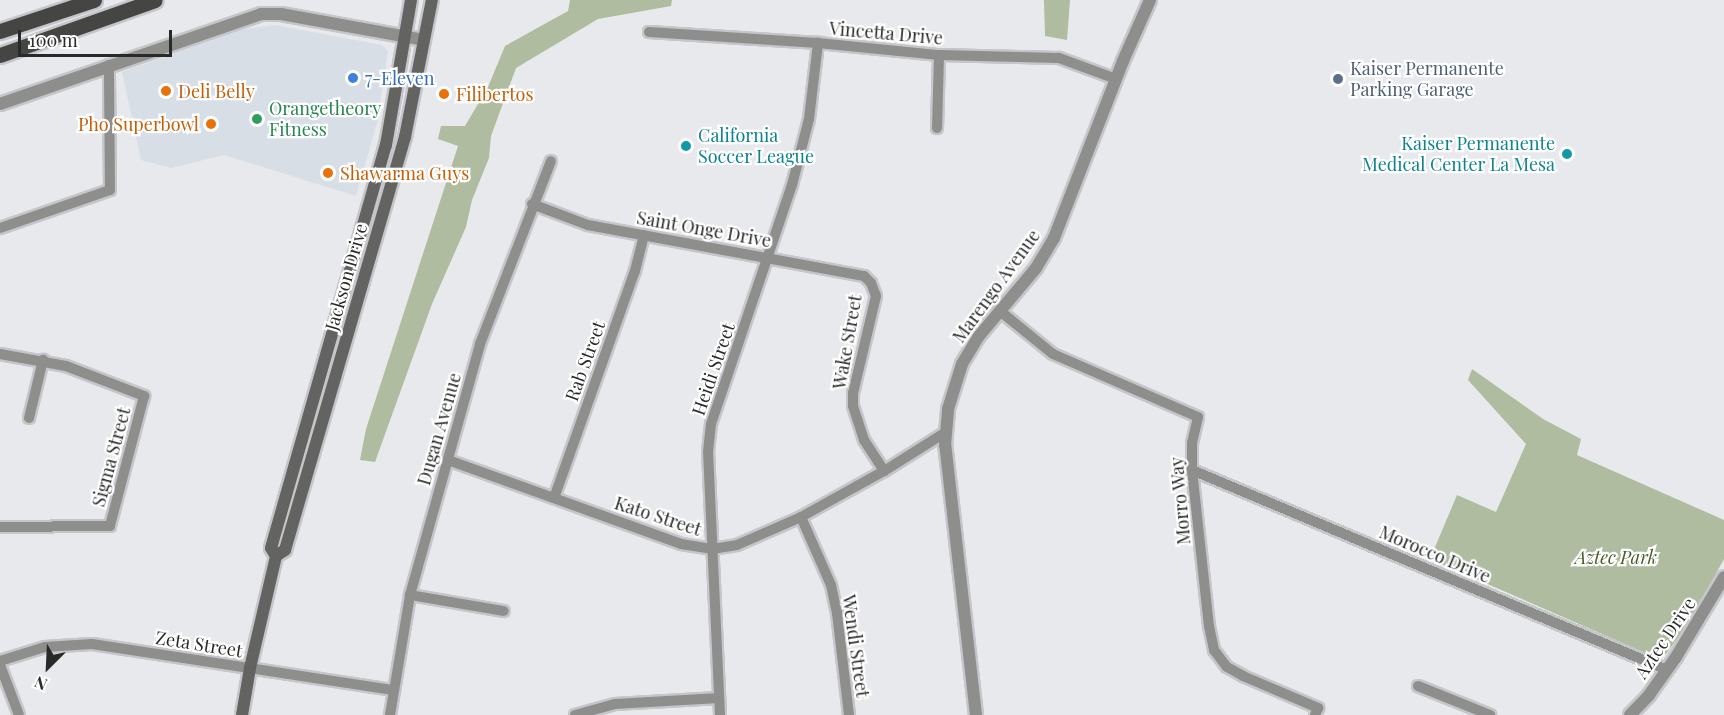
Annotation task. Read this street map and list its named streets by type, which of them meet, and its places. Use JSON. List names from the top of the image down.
{
  "streets": {
    "main road": ["Jackson Drive"],
    "street": [
      "Vincetta Drive",
      "Saint Onge Drive",
      "Marengo Avenue",
      "Wake Street",
      "Rab Street",
      "Heidi Street",
      "Dugan Avenue",
      "Sigma Street",
      "Morro Way",
      "Kato Street",
      "Morocco Drive",
      "Aztec Drive",
      "Zeta Street",
      "Wendi Street"
    ]
  },
  "crossings": [
    ["Vincetta Drive", "Marengo Avenue"],
    ["Vincetta Drive", "Heidi Street"],
    ["Saint Onge Drive", "Wake Street"],
    ["Saint Onge Drive", "Rab Street"],
    ["Saint Onge Drive", "Heidi Street"],
    ["Saint Onge Drive", "Dugan Avenue"],
    ["Jackson Drive", "Zeta Street"],
    ["Marengo Avenue", "Morro Way"],
    ["Marengo Avenue", "Kato Street"],
    ["Wake Street", "Kato Street"],
    ["Rab Street", "Kato Street"],
    ["Heidi Street", "Kato Street"],
    ["Dugan Avenue", "Kato Street"],
    ["Dugan Avenue", "Zeta Street"],
    ["Morro Way", "Morocco Drive"],
    ["Kato Street", "Wendi Street"],
    ["Morocco Drive", "Aztec Drive"]
  ],
  "parks": ["Aztec Park"],
  "places": [
    "7-Eleven",
    "Kaiser Permanente Parking Garage",
    "Deli Belly",
    "Filibertos",
    "Orangetheory Fitness",
    "Pho Superbowl",
    "California Soccer League",
    "Kaiser Permanente Medical Center La Mesa",
    "Shawarma Guys"
  ],
  "scale_bar": "100 m",
  "north": "bottom left"
}
